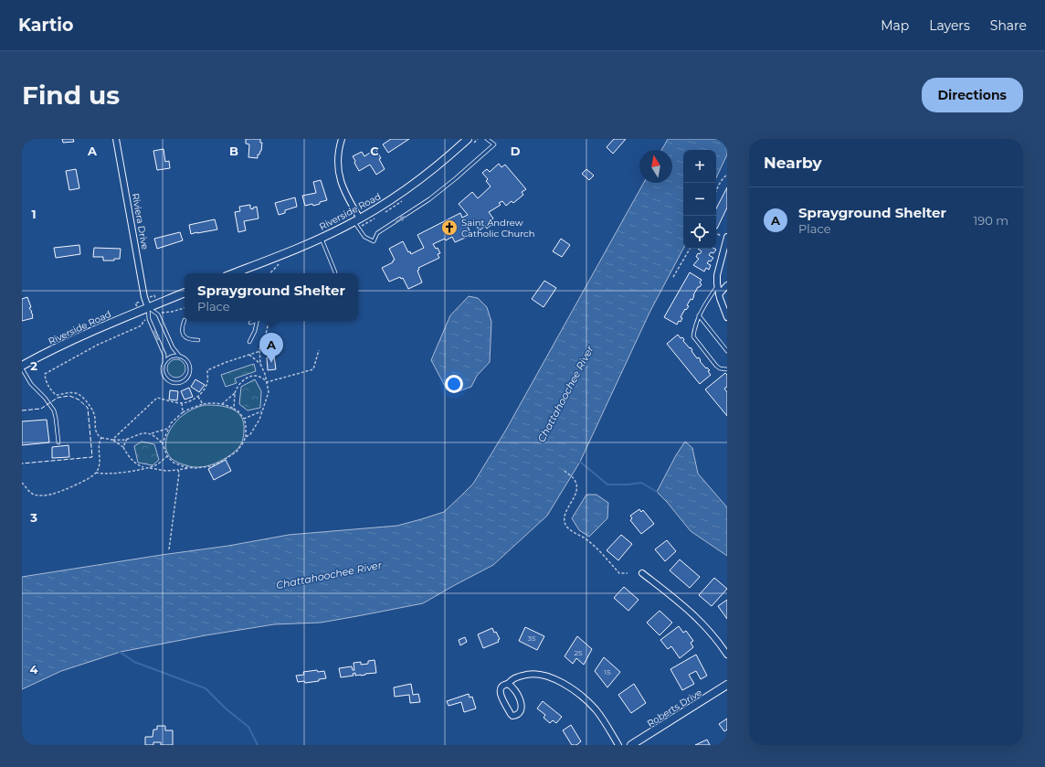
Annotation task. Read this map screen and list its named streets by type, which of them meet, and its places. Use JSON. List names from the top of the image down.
{
  "streets": {
    "street": ["Riverside Road", "Riviera Drive", "Roberts Drive"]
  },
  "crossings": [
    ["Riverside Road", "Riviera Drive"]
  ],
  "water": ["Chattahoochee River"],
  "places": {
    "church": ["Saint Andrew Catholic Church"]
  },
  "house_numbers": ["35", "25", "15"],
  "north": "top",
  "page": {
    "header": "Kartio",
    "nav": ["Map", "Layers", "Share"],
    "buttons": "Directions",
    "title": "Find us",
    "heading": "Nearby",
    "map_buttons": ["+", "−"],
    "list": [
      {
        "mark": "A",
        "name": "Sprayground Shelter",
        "note": "Place",
        "value": "190 m"
      }
    ],
    "popup": ["Sprayground Shelter", "Place"],
    "pins": "A"
  },
  "grid": {
    "columns": [
      "A",
      "B",
      "C",
      "D"
    ],
    "rows": [
      "1",
      "2",
      "3",
      "4"
    ]
  }
}
